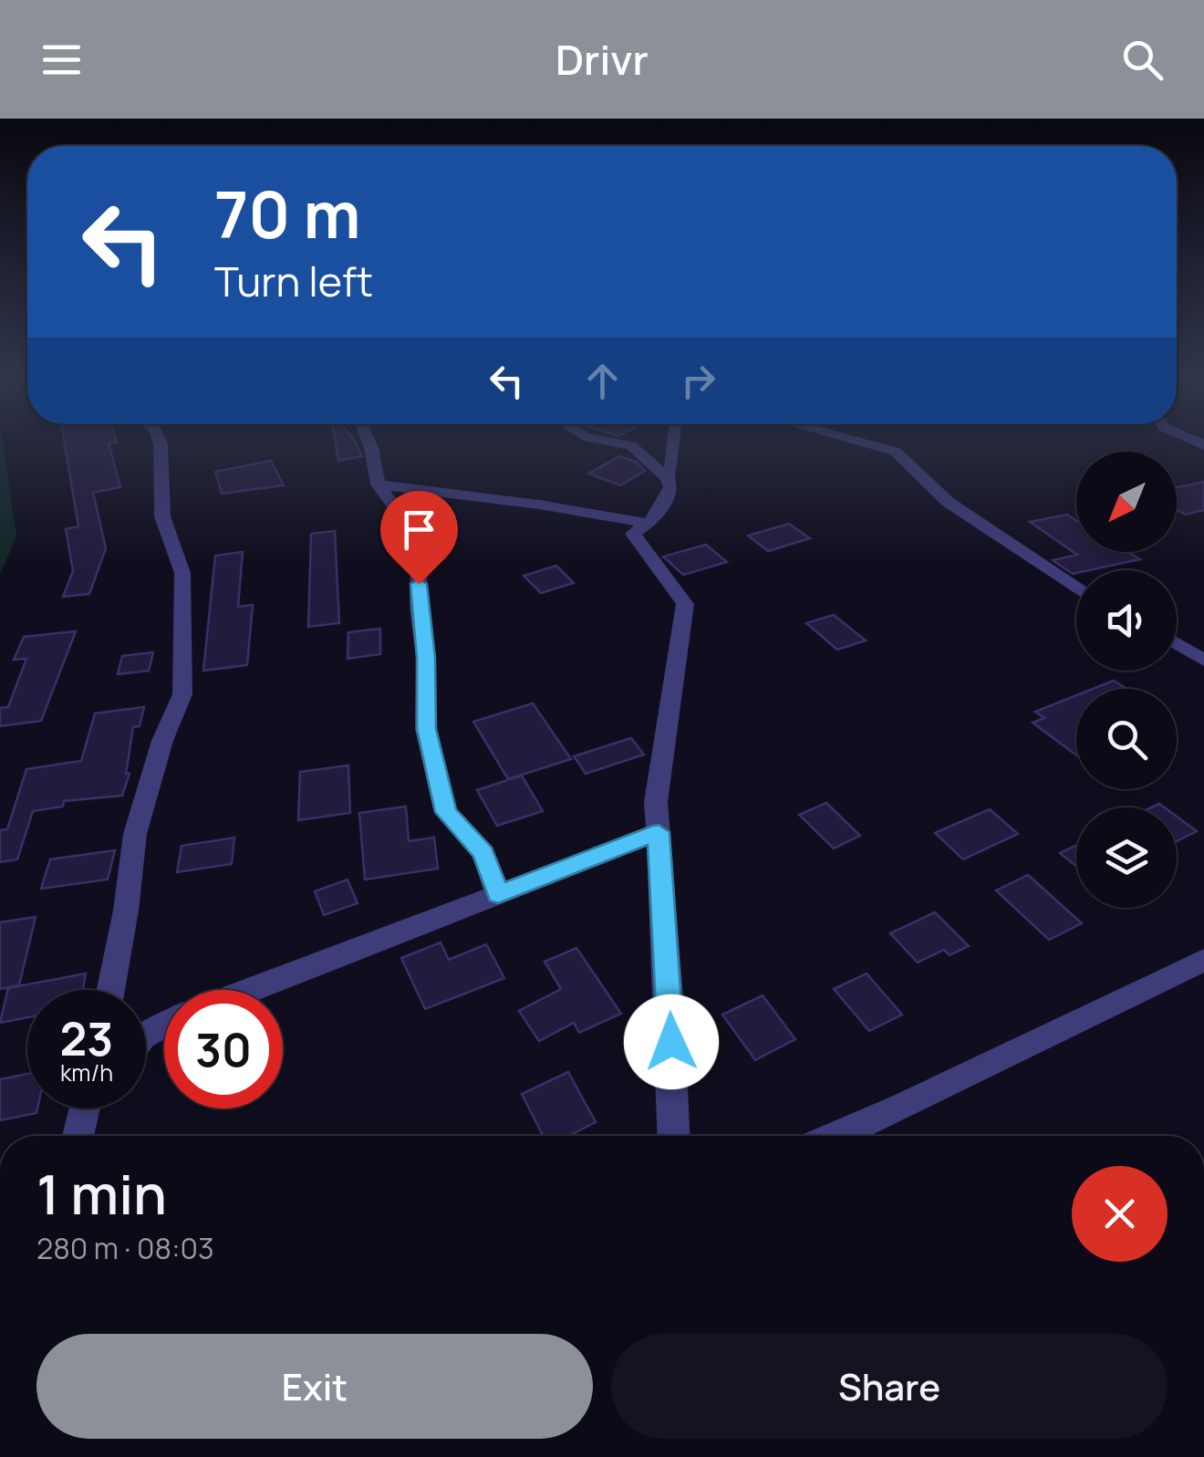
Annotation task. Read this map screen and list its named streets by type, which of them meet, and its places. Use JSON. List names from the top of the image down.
{
  "north": "bottom left",
  "page": {
    "header": "Drivr",
    "turn": ["70 m", "Turn left"],
    "speed": "23 km/h",
    "limit": "30",
    "heading": ["1 min", "280 m · 08:03"],
    "buttons": ["Exit", "Share"]
  }
}
